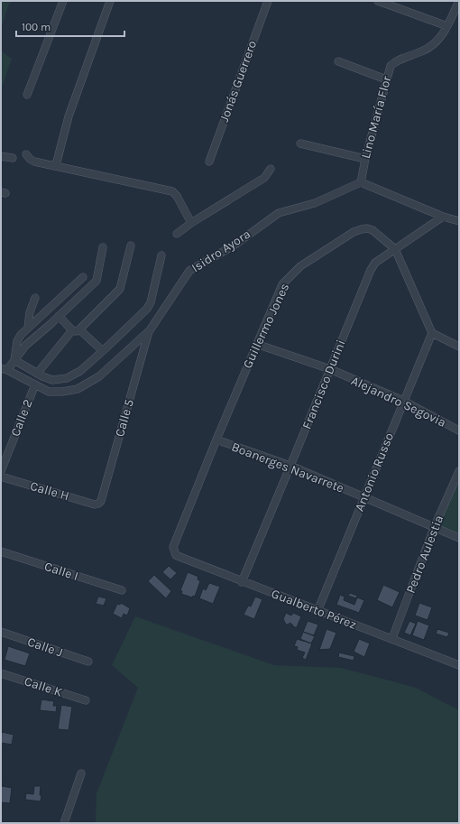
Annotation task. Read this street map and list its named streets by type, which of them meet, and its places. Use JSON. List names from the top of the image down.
{
  "streets": {
    "street": [
      "Jonás Guerrero",
      "Lino María Flor",
      "Isidro Ayora",
      "Guillermo Jones",
      "Francisco Durini",
      "Alejandro Segovia",
      "Calle 2",
      "Calle 5",
      "Boanerges Navarrete",
      "Antonio Russo",
      "Calle H",
      "Pedro Aulestia",
      "Calle I",
      "Gualberto Pérez",
      "Calle J",
      "Calle K"
    ]
  },
  "crossings": [
    ["Lino María Flor", "Isidro Ayora"],
    ["Isidro Ayora", "Calle 2"],
    ["Isidro Ayora", "Calle 5"],
    ["Guillermo Jones", "Francisco Durini"],
    ["Guillermo Jones", "Alejandro Segovia"],
    ["Guillermo Jones", "Boanerges Navarrete"],
    ["Guillermo Jones", "Antonio Russo"],
    ["Guillermo Jones", "Gualberto Pérez"],
    ["Francisco Durini", "Alejandro Segovia"],
    ["Francisco Durini", "Boanerges Navarrete"],
    ["Francisco Durini", "Gualberto Pérez"],
    ["Alejandro Segovia", "Antonio Russo"],
    ["Calle 5", "Calle H"],
    ["Boanerges Navarrete", "Antonio Russo"],
    ["Boanerges Navarrete", "Pedro Aulestia"],
    ["Antonio Russo", "Gualberto Pérez"],
    ["Pedro Aulestia", "Gualberto Pérez"]
  ],
  "scale_bar": "100 m"
}
